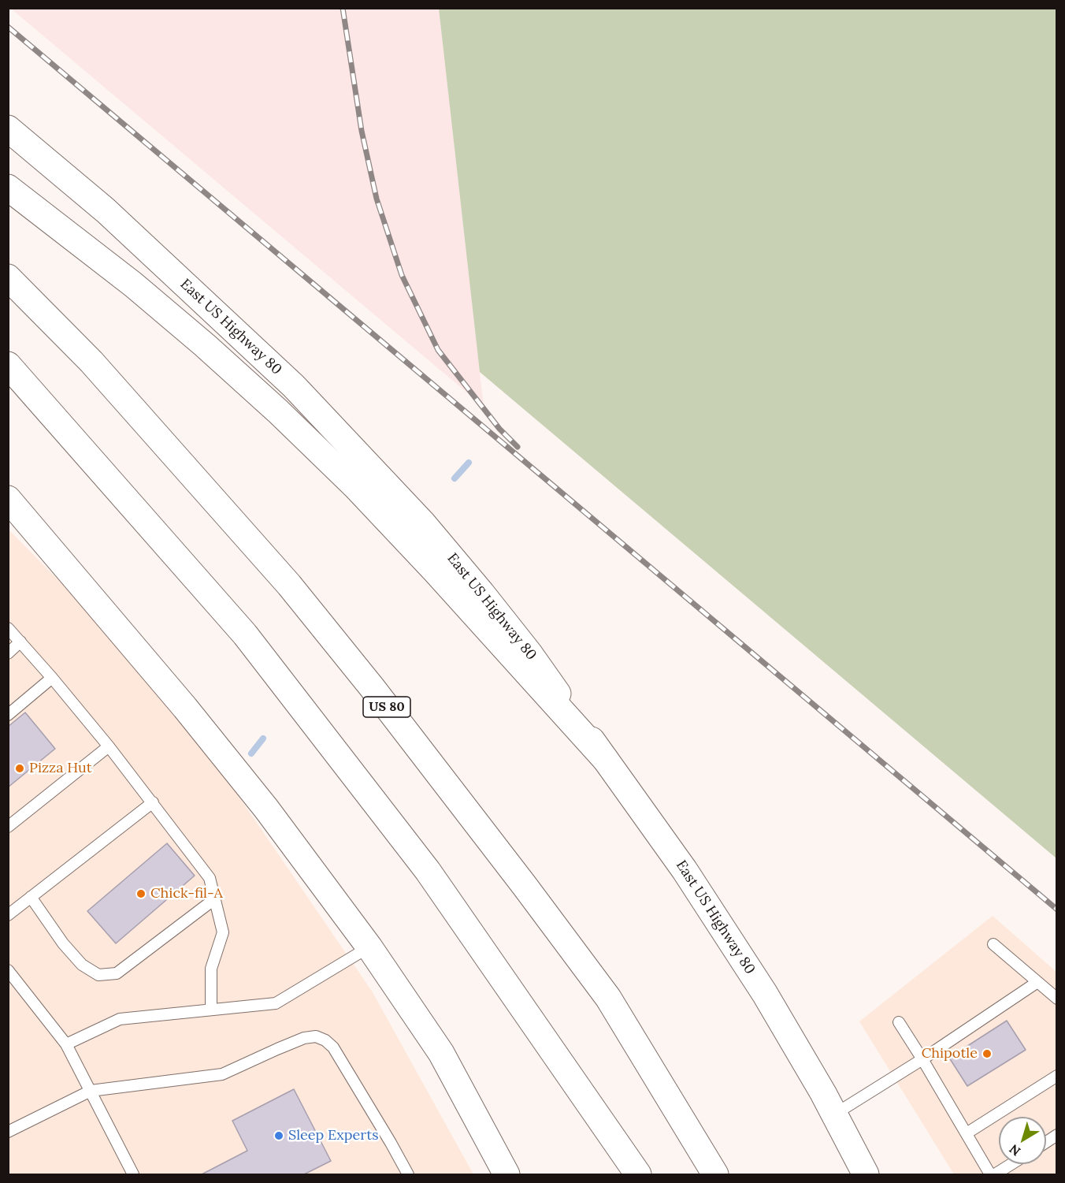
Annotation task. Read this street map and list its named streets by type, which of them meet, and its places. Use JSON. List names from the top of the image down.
{
  "streets": {
    "main road": ["East US Highway 80", "US 80"]
  },
  "places": [
    "Pizza Hut",
    "Chick-fil-A",
    "Chipotle",
    "Sleep Experts"
  ],
  "north": "bottom left"
}
